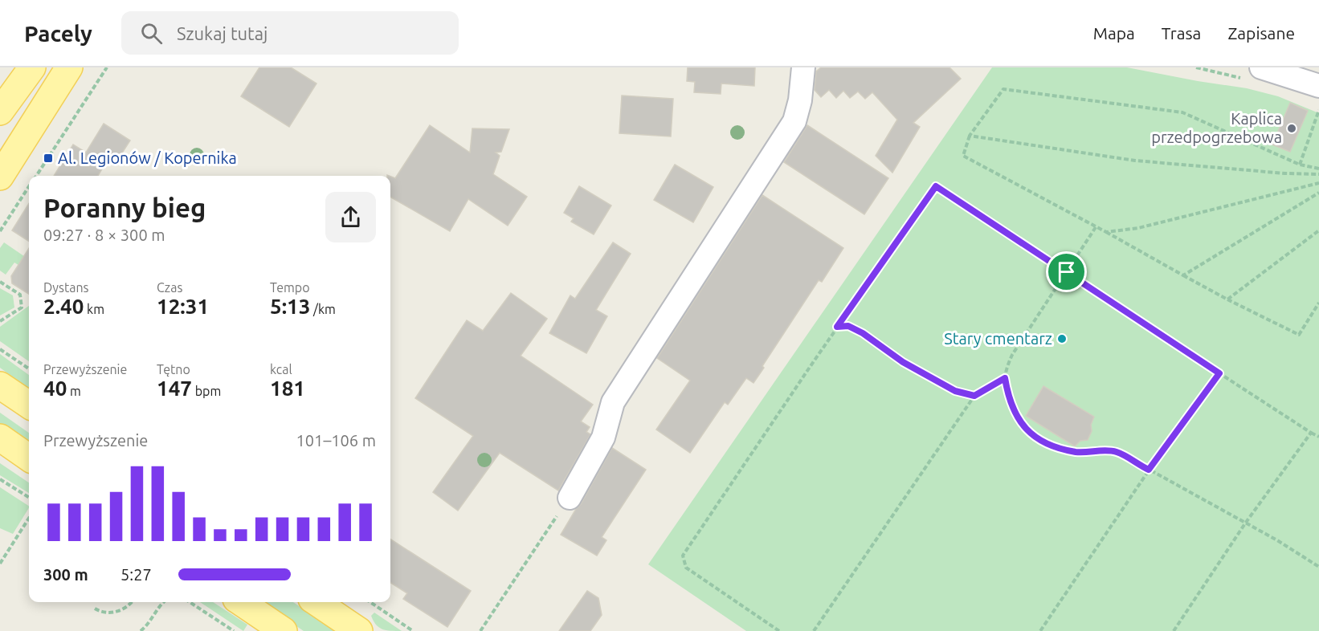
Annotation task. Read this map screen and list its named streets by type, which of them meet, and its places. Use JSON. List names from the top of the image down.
{
  "places": {
    "other": ["Kaplica przedpogrzebowa", "Stary cmentarz"],
    "transit": ["Al. Legionów / Kopernika"]
  },
  "page": {
    "header": "Pacely",
    "search": "Szukaj tutaj",
    "nav": ["Mapa", "Trasa", "Zapisane"],
    "heading": ["Poranny bieg", "09:27 · 8 × 300 m"],
    "stats": [
      ["Dystans", "2.40 km"],
      ["Czas", "12:31"],
      ["Tempo", "5:13 /km"],
      ["Przewyższenie", "40 m"],
      ["Tętno", "147 bpm"],
      ["kcal", "181"]
    ],
    "chart": ["Przewyższenie", "101–106 m"],
    "list": [
      {
        "name": "300 m",
        "note": "5:27"
      }
    ]
  }
}
